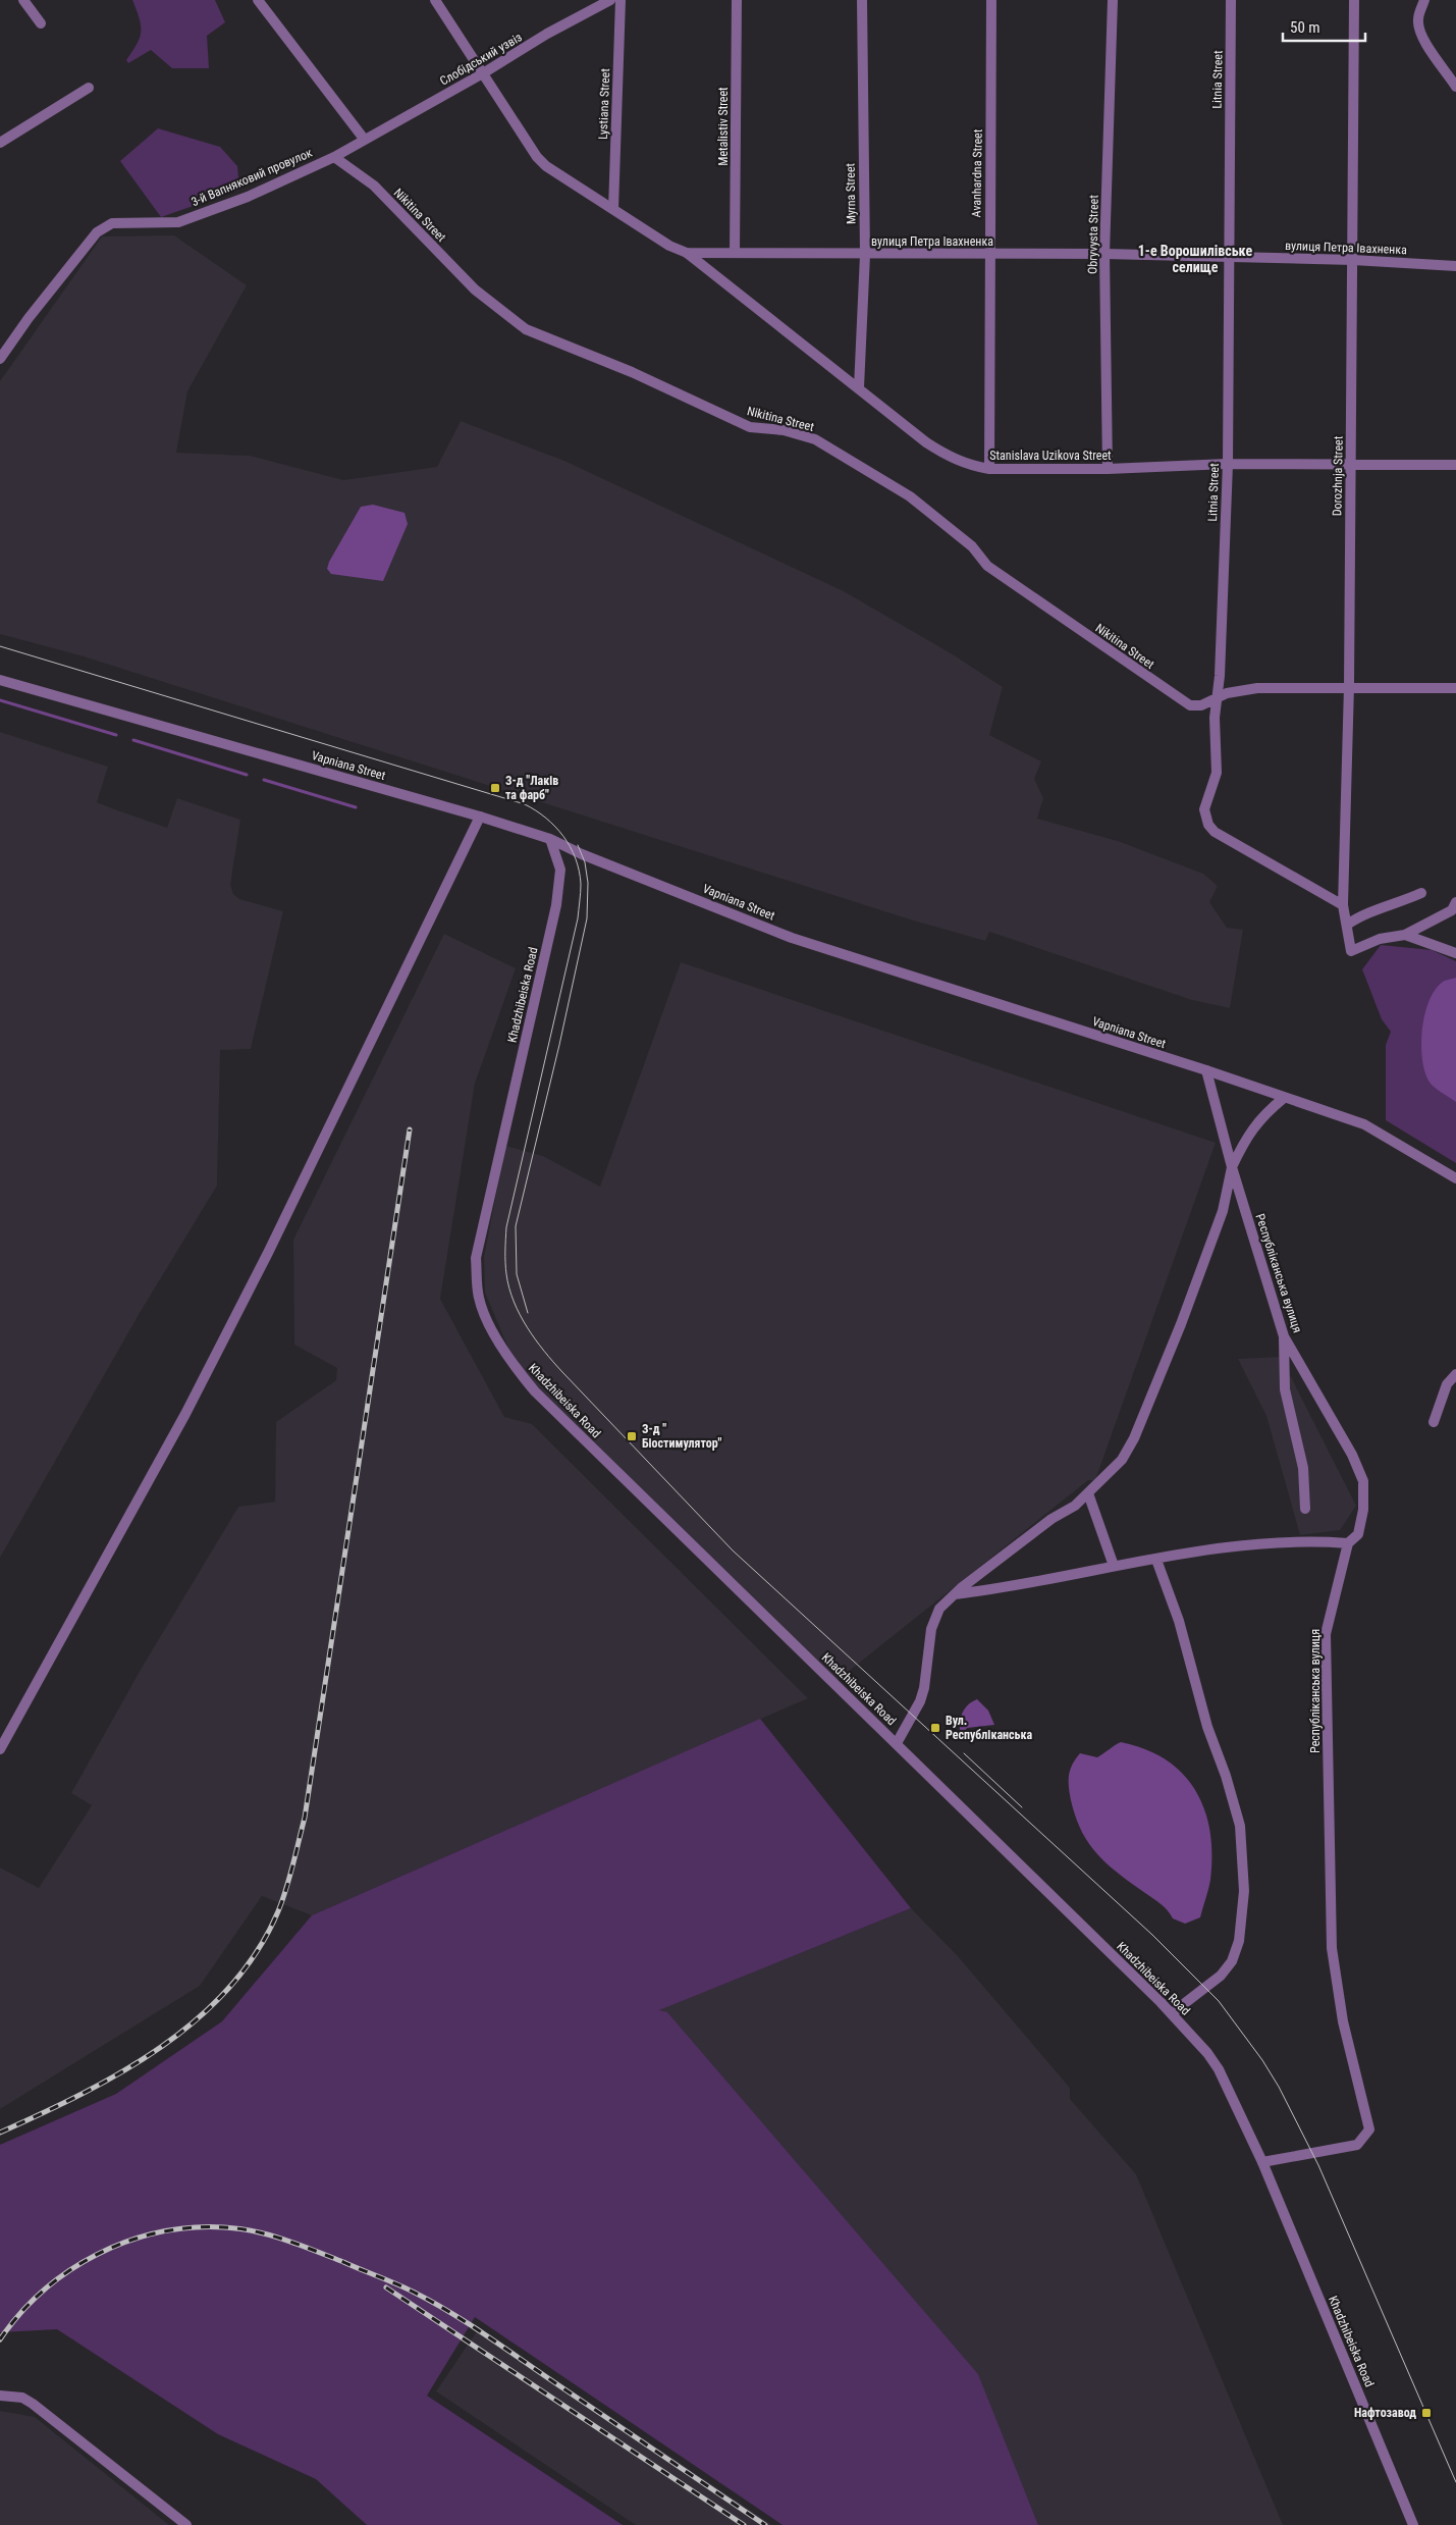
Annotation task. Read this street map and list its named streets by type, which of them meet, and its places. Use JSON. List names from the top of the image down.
{
  "streets": {
    "street": [
      "Слобідський узвіз",
      "Litnia Street",
      "Lystiana Street",
      "Metalistiv Street",
      "Avanhardna Street",
      "3-й Вапняковий провулок",
      "Myrna Street",
      "Nikitina Street",
      "Obryvysta Street",
      "вулиця Петра Івахненка",
      "Stanislava Uzikova Street",
      "Dorozhnja Street",
      "Vapniana Street",
      "Khadzhibeiska Road",
      "Республіканська вулиця"
    ]
  },
  "crossings": [
    ["Слобідський узвіз", "вулиця Петра Івахненка"],
    ["Litnia Street", "Nikitina Street"],
    ["Litnia Street", "вулиця Петра Івахненка"],
    ["Litnia Street", "Stanislava Uzikova Street"],
    ["Litnia Street", "Dorozhnja Street"],
    ["Lystiana Street", "вулиця Петра Івахненка"],
    ["Metalistiv Street", "вулиця Петра Івахненка"],
    ["Avanhardna Street", "вулиця Петра Івахненка"],
    ["Avanhardna Street", "Stanislava Uzikova Street"],
    ["3-й Вапняковий провулок", "Nikitina Street"],
    ["Myrna Street", "вулиця Петра Івахненка"],
    ["Myrna Street", "Stanislava Uzikova Street"],
    ["Nikitina Street", "Dorozhnja Street"],
    ["Obryvysta Street", "вулиця Петра Івахненка"],
    ["Obryvysta Street", "Stanislava Uzikova Street"],
    ["вулиця Петра Івахненка", "Stanislava Uzikova Street"],
    ["вулиця Петра Івахненка", "Dorozhnja Street"],
    ["Stanislava Uzikova Street", "Dorozhnja Street"],
    ["Vapniana Street", "Khadzhibeiska Road"],
    ["Vapniana Street", "Республіканська вулиця"],
    ["Khadzhibeiska Road", "Республіканська вулиця"]
  ],
  "districts": ["1-е Ворошилівське селище"],
  "places": {
    "transit": [
      "З-д \"Лаків та фарб\"",
      "З-д \" Біостимулятор\"",
      "Вул. Республіканська",
      "Нафтозавод"
    ]
  },
  "scale_bar": "50 m"
}
